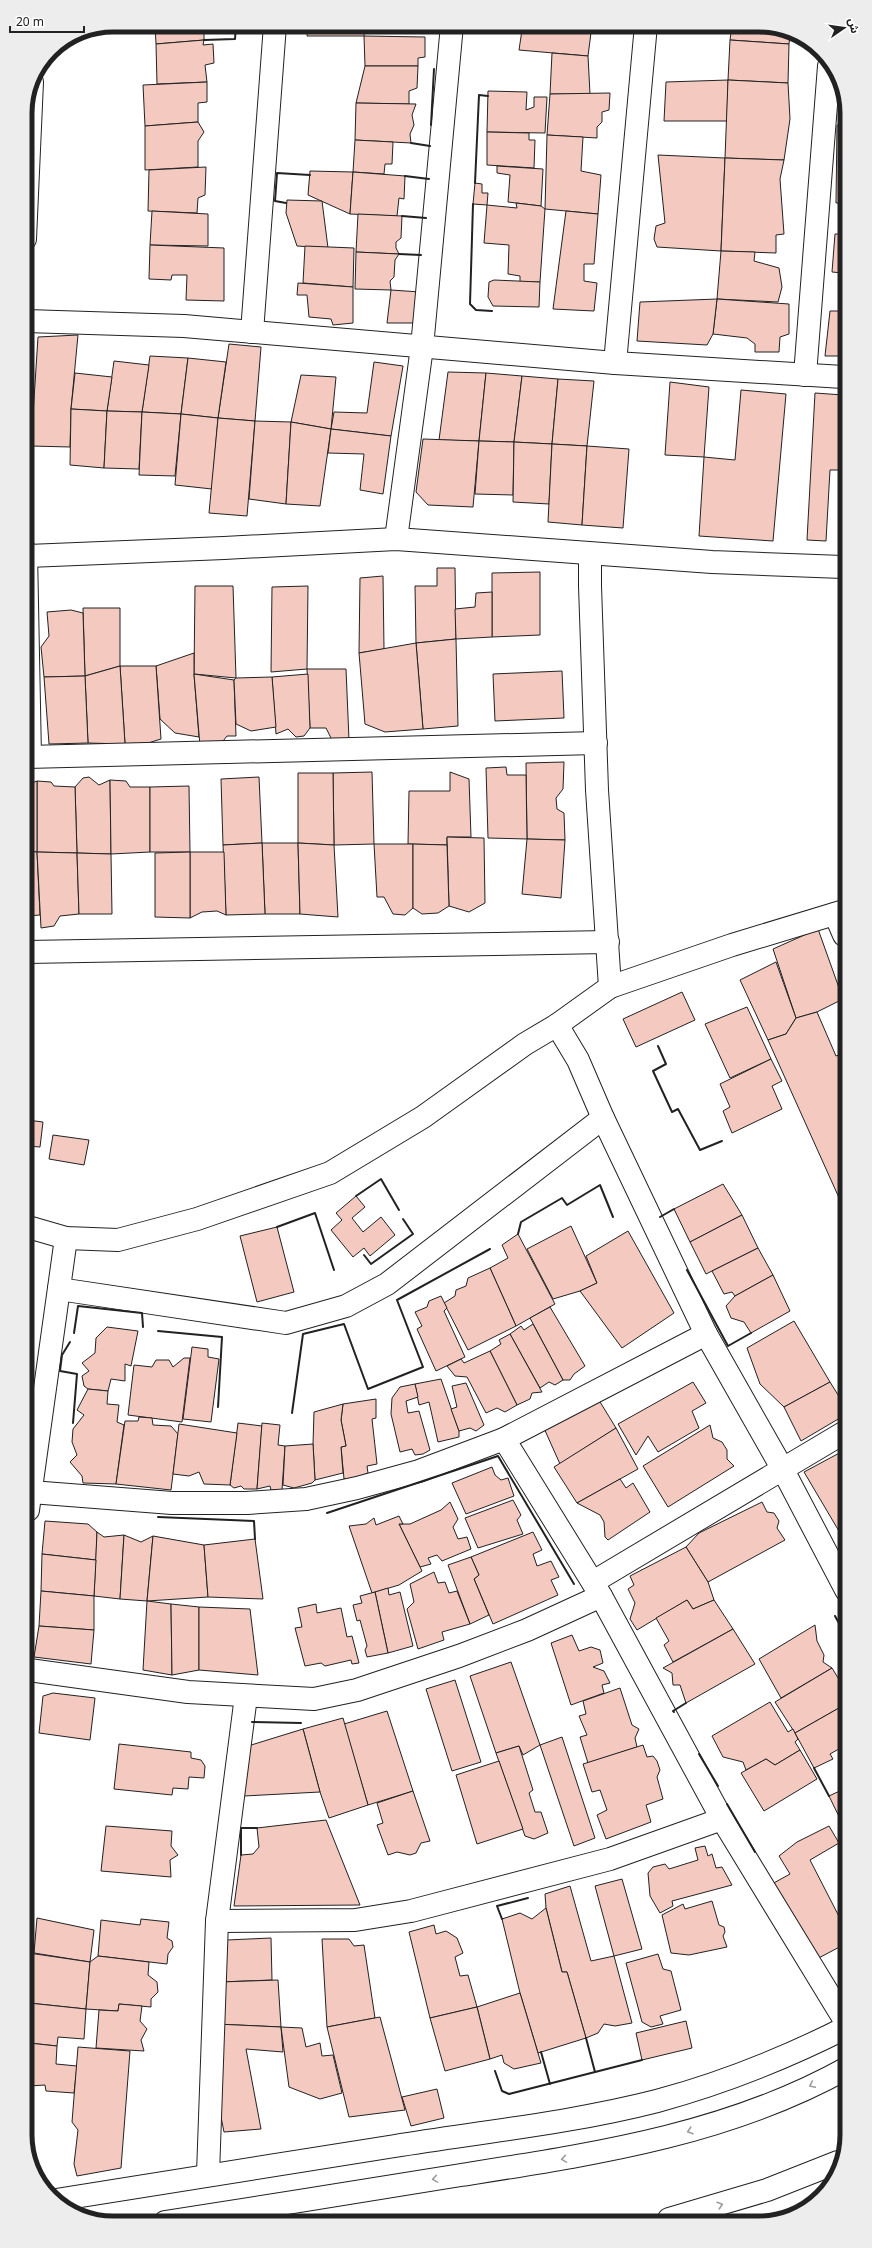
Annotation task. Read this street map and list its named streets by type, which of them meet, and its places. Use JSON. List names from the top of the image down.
{
  "scale_bar": "20 m",
  "north": "right"
}
